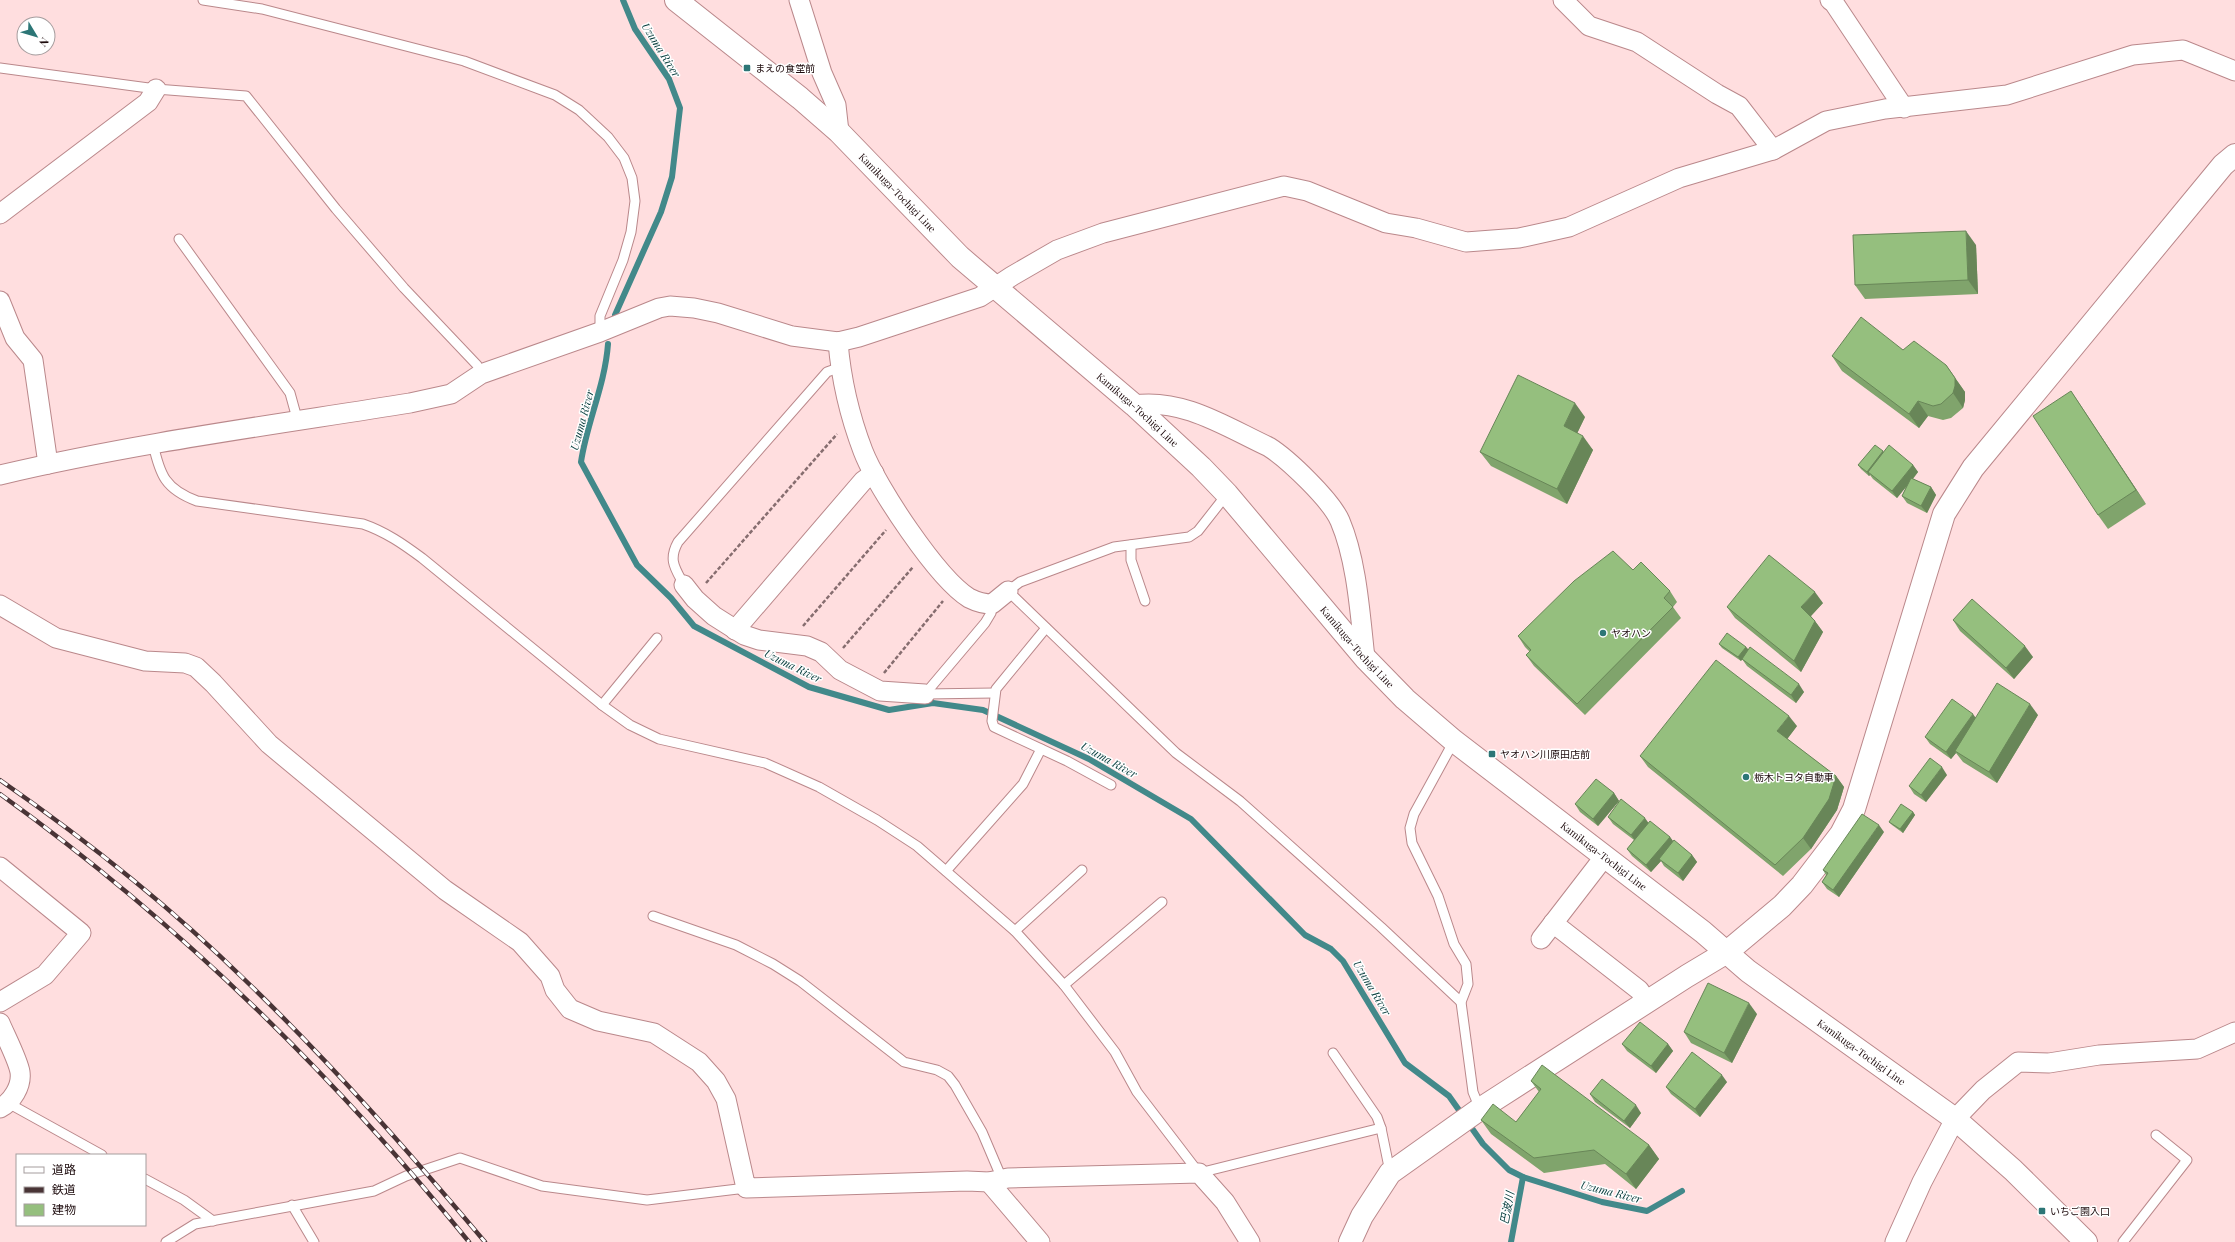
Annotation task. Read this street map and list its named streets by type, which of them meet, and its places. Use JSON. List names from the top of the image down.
{
  "streets": {
    "main road": ["Kamikuga-Tochigi Line"]
  },
  "water": ["Uzuma River", "巴波川"],
  "places": {
    "transit": ["まえの食堂前", "ヤオハン川原田店前", "いちご園入口"],
    "other": ["ヤオハン", "栃木トヨタ自動車"]
  },
  "legend": ["道路", "鉄道", "建物"],
  "north": "bottom right"
}
